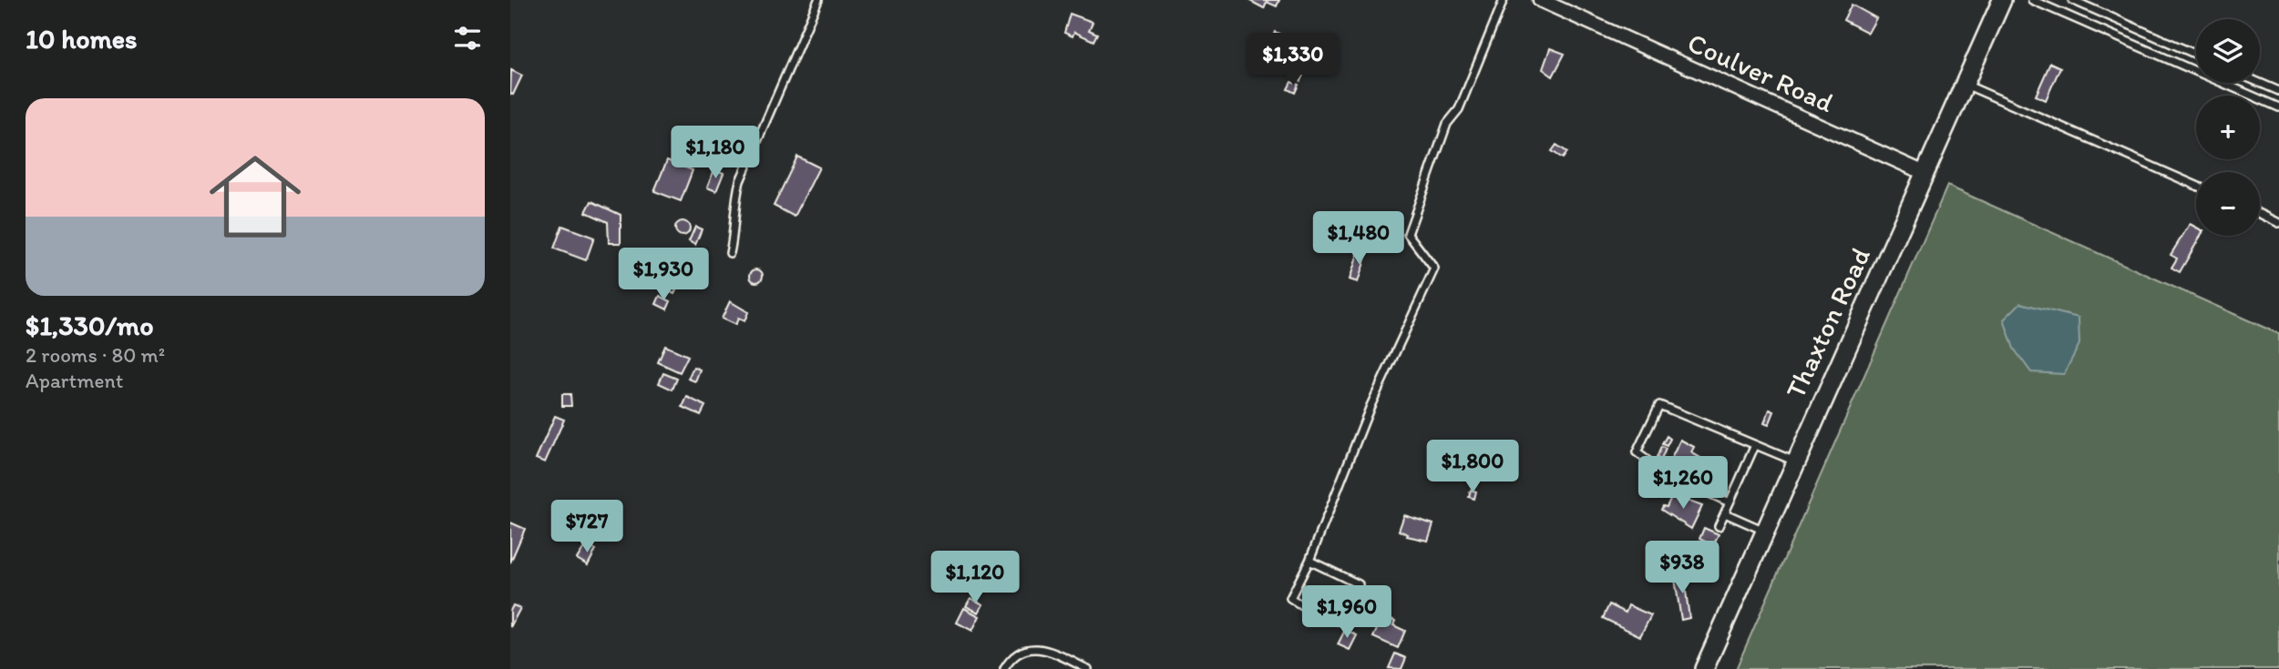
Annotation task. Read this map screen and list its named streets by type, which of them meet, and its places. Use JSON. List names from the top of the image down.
{
  "streets": {
    "street": ["Coulver Road", "Thaxton Road"]
  },
  "crossings": [
    ["Coulver Road", "Thaxton Road"]
  ],
  "page": {
    "heading": "10 homes",
    "map_buttons": ["+", "−"],
    "price": [
      "$1,330",
      "$1,180",
      "$1,480",
      "$1,930",
      "$1,800",
      "$1,260",
      "$727",
      "$938",
      "$1,120",
      "$1,960"
    ],
    "list": [
      {
        "name": "$1,330/mo",
        "note": "2 rooms · 80 m² · Apartment"
      }
    ]
  }
}
